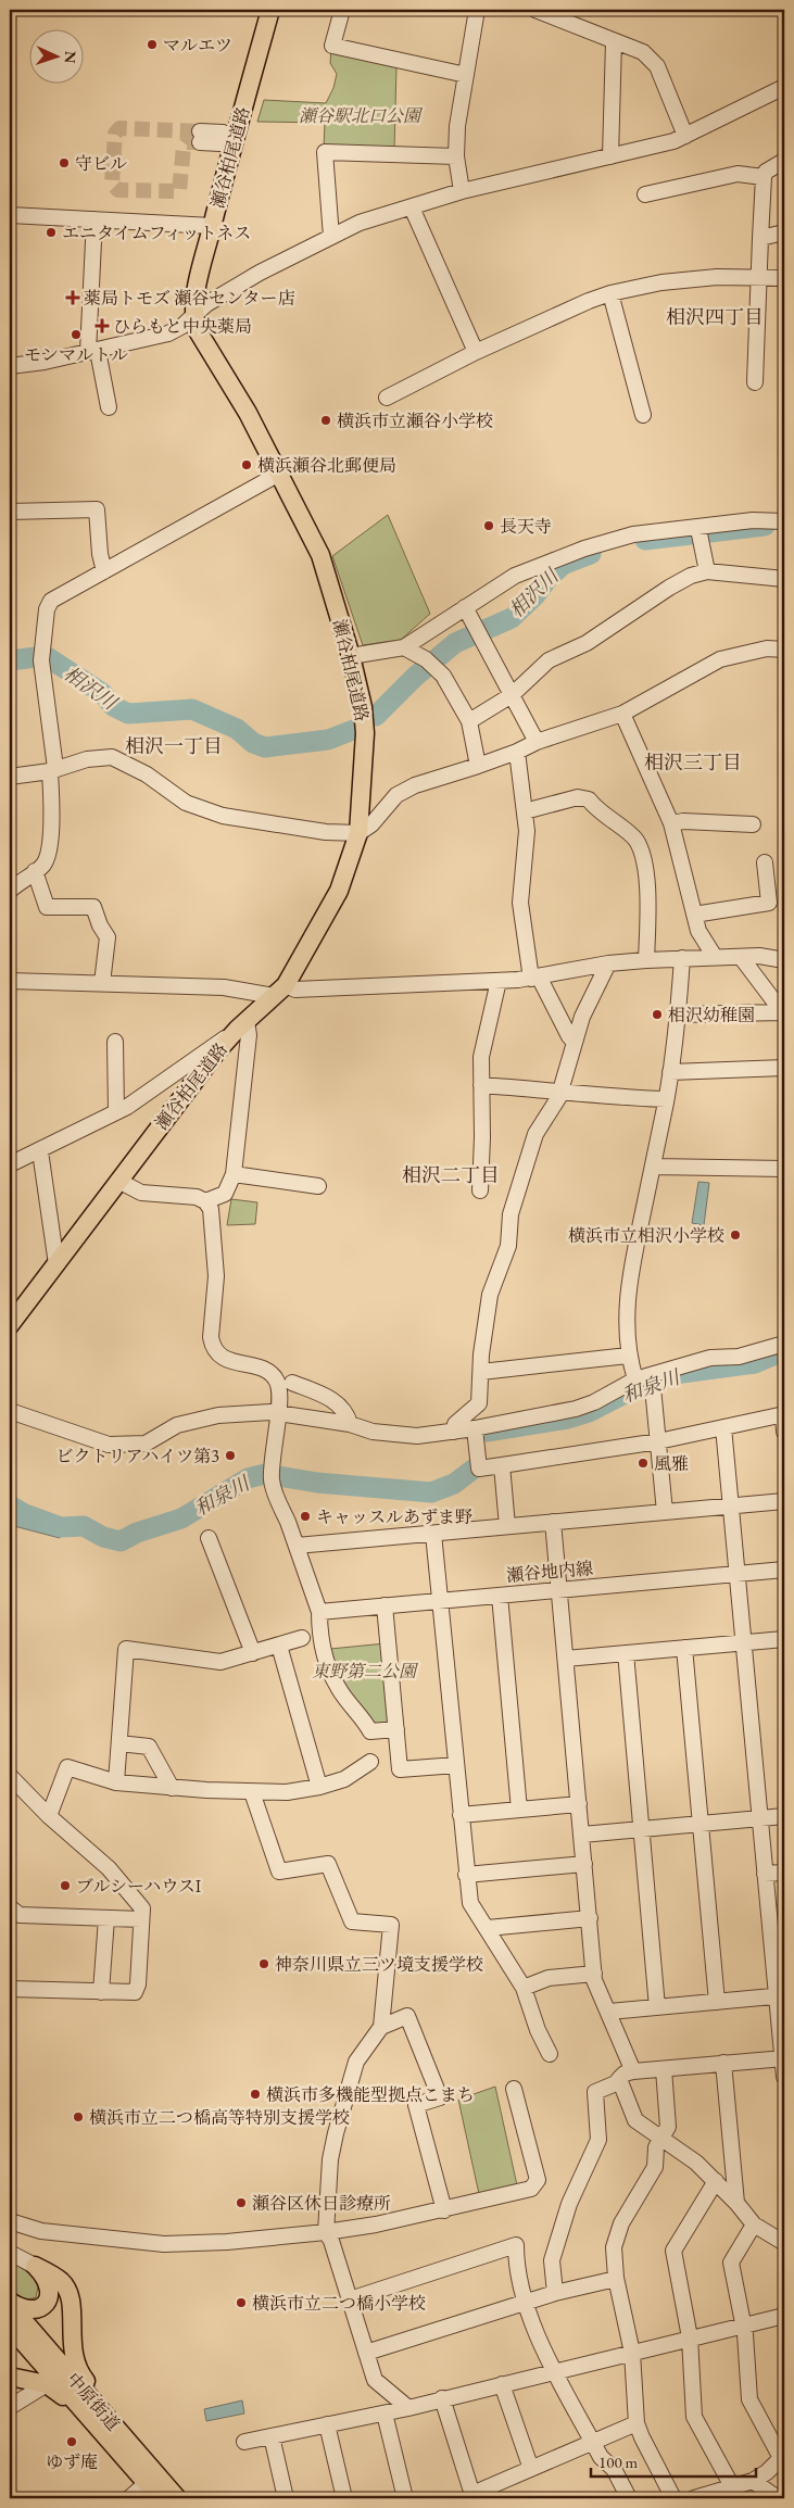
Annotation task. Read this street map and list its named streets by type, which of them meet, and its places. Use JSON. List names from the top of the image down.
{
  "streets": {
    "main road": ["瀬谷柏尾道路", "中原街道"],
    "street": ["瀬谷地内線"]
  },
  "districts": [
    "相沢四丁目",
    "相沢一丁目",
    "相沢三丁目",
    "相沢二丁目"
  ],
  "water": ["相沢川", "和泉川"],
  "parks": ["瀬谷駅北口公園", "東野第二公園"],
  "places": {
    "other": [
      "マルエツ",
      "守ビル",
      "エニタイムフィットネス",
      "モンマルトル",
      "横浜市立瀬谷小学校",
      "横浜瀬谷北郵便局",
      "長天寺",
      "相沢幼稚園",
      "横浜市立相沢小学校",
      "ビクトリアハイツ第3",
      "風雅",
      "キャッスルあずま野",
      "ブルシーハウスI",
      "神奈川県立三ツ境支援学校",
      "横浜市多機能型拠点こまち",
      "横浜市立二つ橋高等特別支援学校",
      "瀬谷区休日診療所",
      "横浜市立二つ橋小学校",
      "ゆず庵"
    ],
    "health": ["薬局トモズ 瀬谷センター店", "ひらもと中央薬局"]
  },
  "scale_bar": "100 m",
  "north": "right"
}
